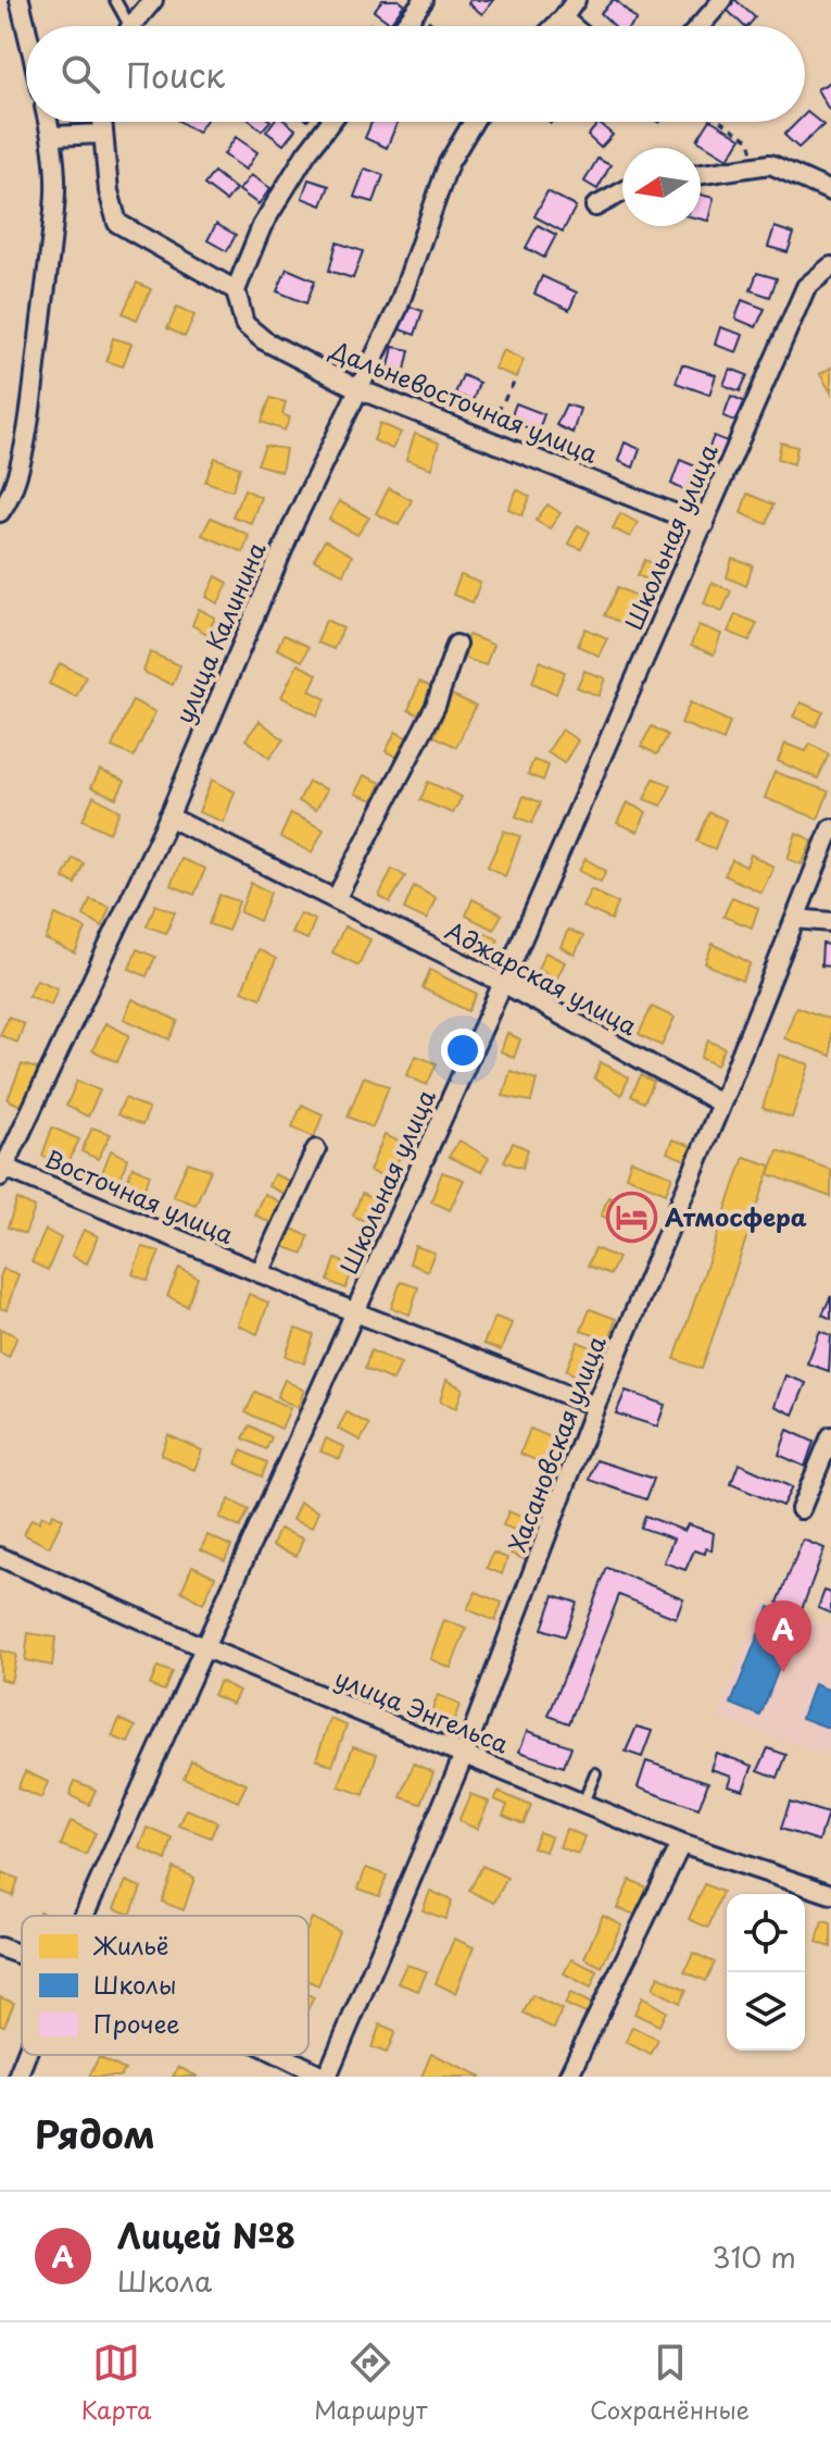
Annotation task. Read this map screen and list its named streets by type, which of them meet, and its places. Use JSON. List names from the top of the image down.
{
  "streets": {
    "street": [
      "Дальневосточная улица",
      "Школьная улица",
      "улица Калинина",
      "Аджарская улица",
      "Восточная улица",
      "Хасановская улица",
      "улица Энгельса"
    ]
  },
  "crossings": [
    ["Дальневосточная улица", "Школьная улица"],
    ["Дальневосточная улица", "улица Калинина"],
    ["Школьная улица", "Аджарская улица"],
    ["Школьная улица", "Восточная улица"],
    ["Школьная улица", "улица Энгельса"],
    ["улица Калинина", "Аджарская улица"],
    ["улица Калинина", "Восточная улица"],
    ["Аджарская улица", "Хасановская улица"],
    ["Восточная улица", "Хасановская улица"],
    ["Хасановская улица", "улица Энгельса"]
  ],
  "places": {
    "hotel": ["Атмосфера"]
  },
  "legend": ["Жильё", "Школы", "Прочее"],
  "north": "left",
  "page": {
    "search": "Поиск",
    "pins": "A",
    "heading": "Рядом",
    "list": [
      {
        "mark": "A",
        "name": "Лицей №8",
        "note": "Школа",
        "value": "310 m"
      }
    ],
    "nav": ["Карта", "Маршрут", "Сохранённые"]
  }
}
